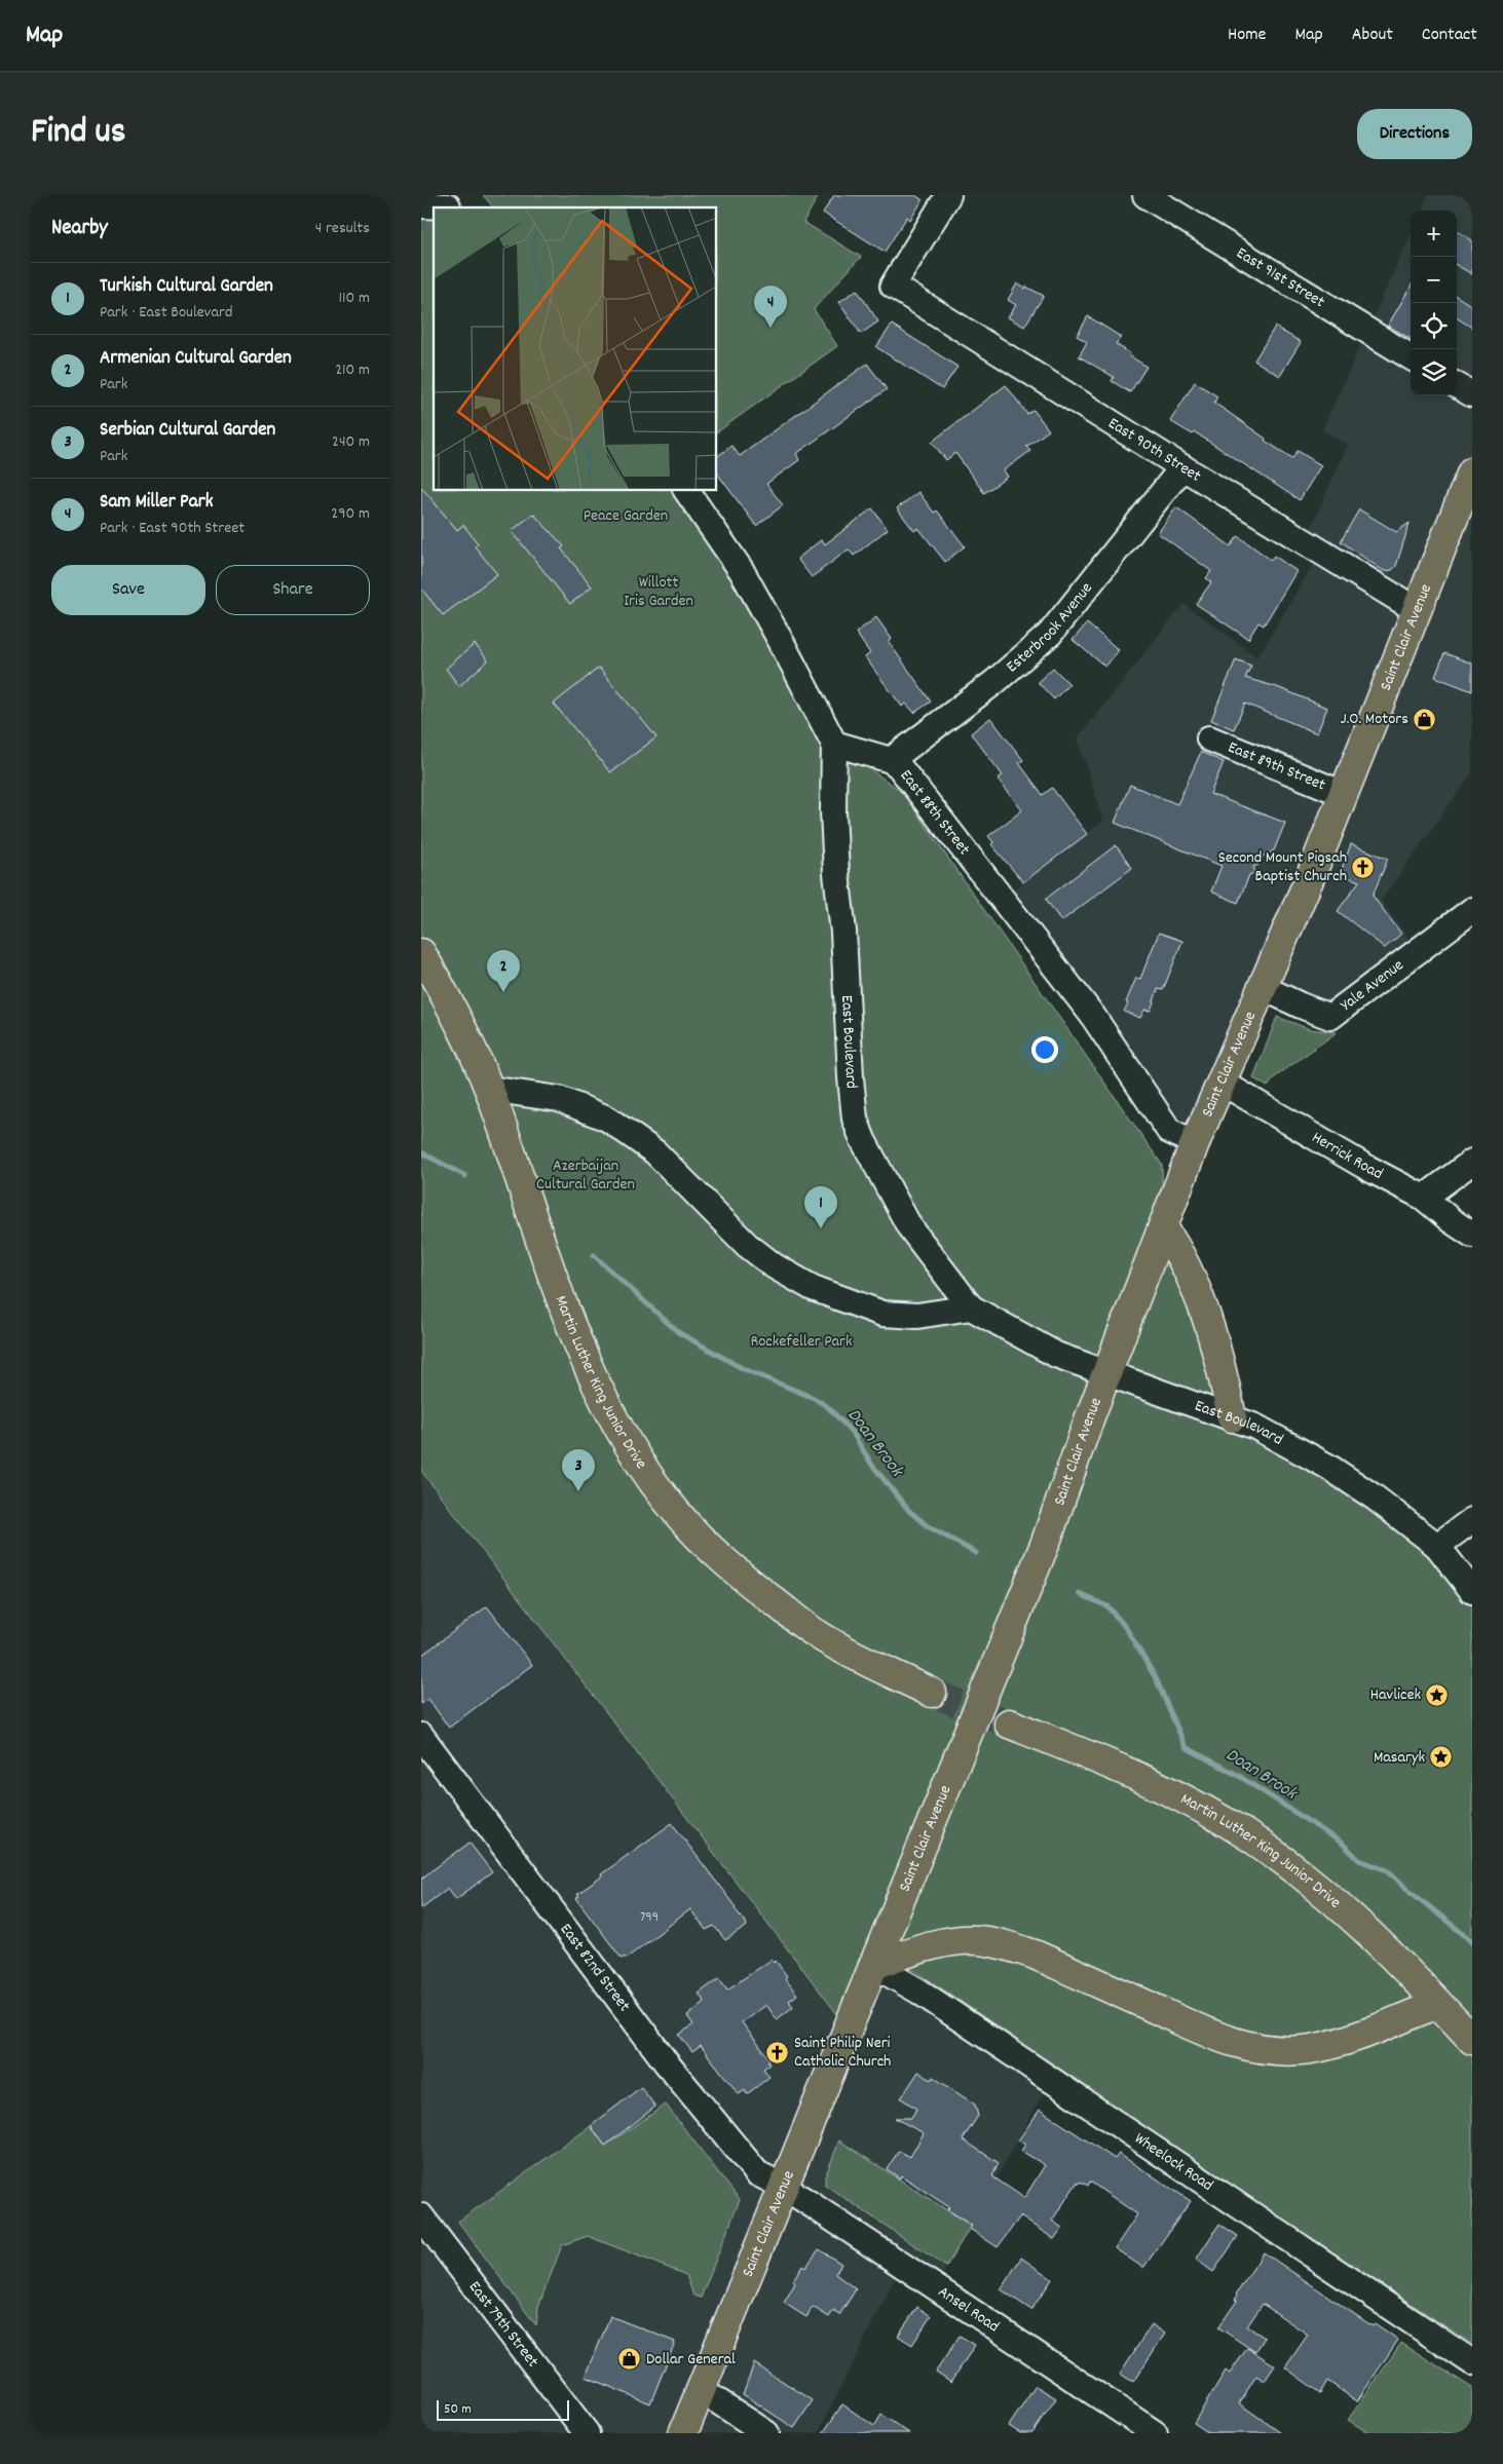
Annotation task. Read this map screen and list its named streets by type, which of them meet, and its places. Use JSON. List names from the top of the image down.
{
  "streets": {
    "main road": ["Saint Clair Avenue", "Martin Luther King Junior Drive"],
    "street": [
      "East 91st Street",
      "East 90th Street",
      "Esterbrook Avenue",
      "East 89th Street",
      "East 88th Street",
      "Yale Avenue",
      "East Boulevard",
      "Herrick Road",
      "East 82nd Street",
      "Wheelock Road",
      "Ansel Road",
      "East 79th Street"
    ]
  },
  "crossings": [
    ["East 90th Street", "Esterbrook Avenue"],
    ["East 90th Street", "Saint Clair Avenue"],
    ["Esterbrook Avenue", "East 88th Street"],
    ["Saint Clair Avenue", "East 89th Street"],
    ["Saint Clair Avenue", "East 88th Street"],
    ["Saint Clair Avenue", "Yale Avenue"],
    ["Saint Clair Avenue", "East Boulevard"],
    ["Saint Clair Avenue", "Herrick Road"],
    ["Saint Clair Avenue", "East 82nd Street"],
    ["Saint Clair Avenue", "Wheelock Road"],
    ["Saint Clair Avenue", "Ansel Road"],
    ["East 88th Street", "East Boulevard"],
    ["East 82nd Street", "Ansel Road"]
  ],
  "water": ["Doan Brook"],
  "parks": [
    "Peace Garden",
    "Willott Iris Garden",
    "Azerbaijan Cultural Garden",
    "Rockefeller Park"
  ],
  "places": {
    "shop": ["J.O. Motors", "Dollar General"],
    "church": ["Second Mount Pigsah Baptist Church", "Saint Philip Neri Catholic Church"],
    "place": ["Havlicek", "Masaryk"]
  },
  "house_numbers": ["799"],
  "scale_bar": "50 m",
  "page": {
    "header": "Map",
    "nav": [
      "Home",
      "Map",
      "About",
      "Contact"
    ],
    "title": "Find us",
    "buttons": [
      "Directions",
      ["Save", "Share"]
    ],
    "heading": ["Nearby", "4 results"],
    "map_buttons": ["+", "−"],
    "list": [
      {
        "mark": "1",
        "name": "Turkish Cultural Garden",
        "note": "Park · East Boulevard",
        "value": "110 m"
      },
      {
        "mark": "2",
        "name": "Armenian Cultural Garden",
        "note": "Park",
        "value": "210 m"
      },
      {
        "mark": "3",
        "name": "Serbian Cultural Garden",
        "note": "Park",
        "value": "240 m"
      },
      {
        "mark": "4",
        "name": "Sam Miller Park",
        "note": "Park · East 90th Street",
        "value": "290 m"
      }
    ],
    "pins": [
      "4",
      "2",
      "1",
      "3"
    ],
    "scale": "50 m"
  }
}
